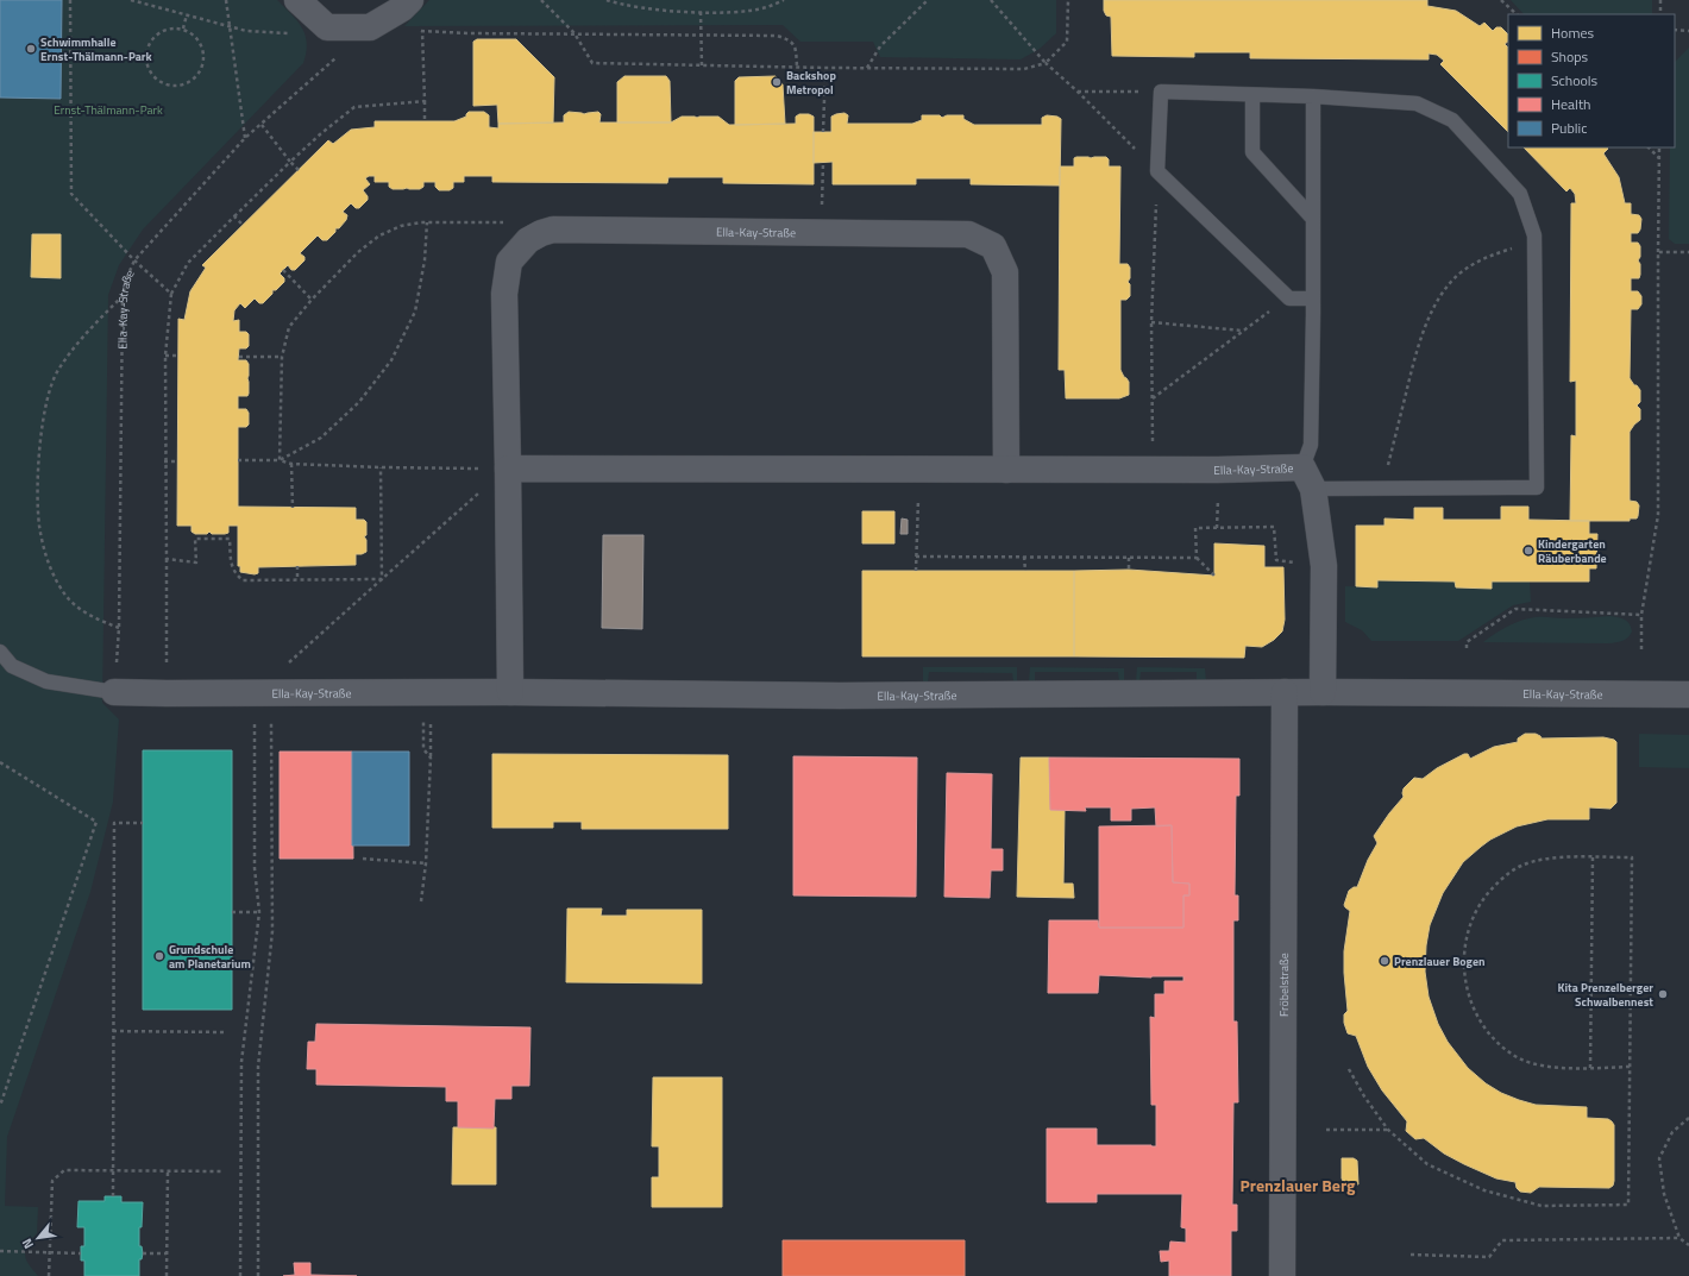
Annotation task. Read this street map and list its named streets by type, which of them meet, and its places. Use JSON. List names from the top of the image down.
{
  "streets": {
    "street": ["Ella-Kay-Straße", "Fröbelstraße"]
  },
  "crossings": [
    ["Ella-Kay-Straße", "Fröbelstraße"]
  ],
  "districts": ["Prenzlauer Berg"],
  "parks": ["Ernst-Thälmann-Park"],
  "places": [
    "Schwimmhalle Ernst-Thälmann-Park",
    "Backshop Metropol",
    "Kindergarten Räuberbande",
    "Grundschule am Planetarium",
    "Prenzlauer Bogen",
    "Kita Prenzelberger Schwalbennest"
  ],
  "legend": [
    "Homes",
    "Shops",
    "Schools",
    "Health",
    "Public"
  ],
  "north": "bottom left"
}
